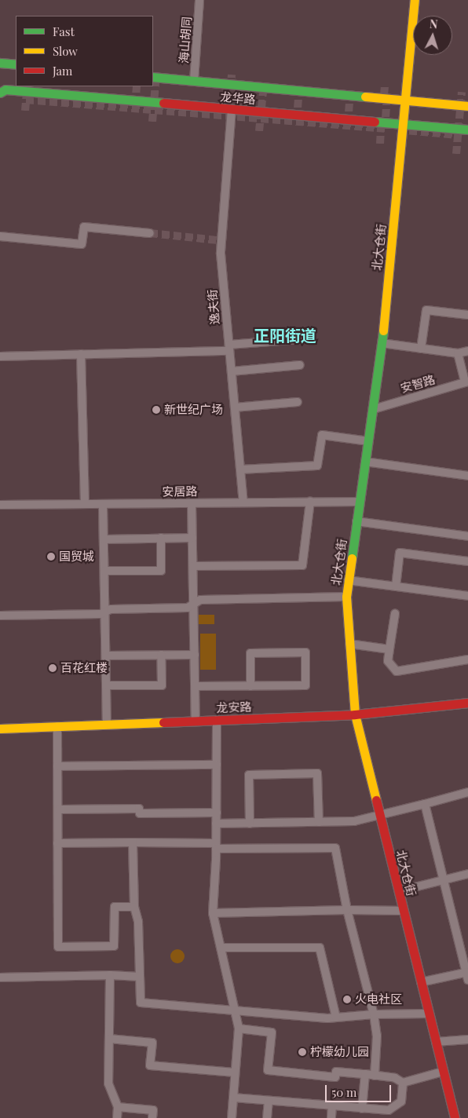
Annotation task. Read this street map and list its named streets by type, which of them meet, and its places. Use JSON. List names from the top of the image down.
{
  "streets": {
    "street": [
      "海山胡同",
      "龙华路",
      "北大仓街",
      "逸夫街",
      "安智路",
      "安居路",
      "龙安路"
    ]
  },
  "crossings": [
    ["海山胡同", "龙华路"],
    ["龙华路", "北大仓街"],
    ["龙华路", "逸夫街"],
    ["北大仓街", "安智路"],
    ["北大仓街", "安居路"],
    ["北大仓街", "龙安路"],
    ["逸夫街", "安居路"]
  ],
  "districts": ["正阳街道"],
  "places": [
    "新世纪广场",
    "国贸城",
    "百花红楼",
    "火电社区",
    "柠檬幼儿园"
  ],
  "legend": ["Fast", "Slow", "Jam"],
  "scale_bar": "50 m",
  "north": "top"
}
